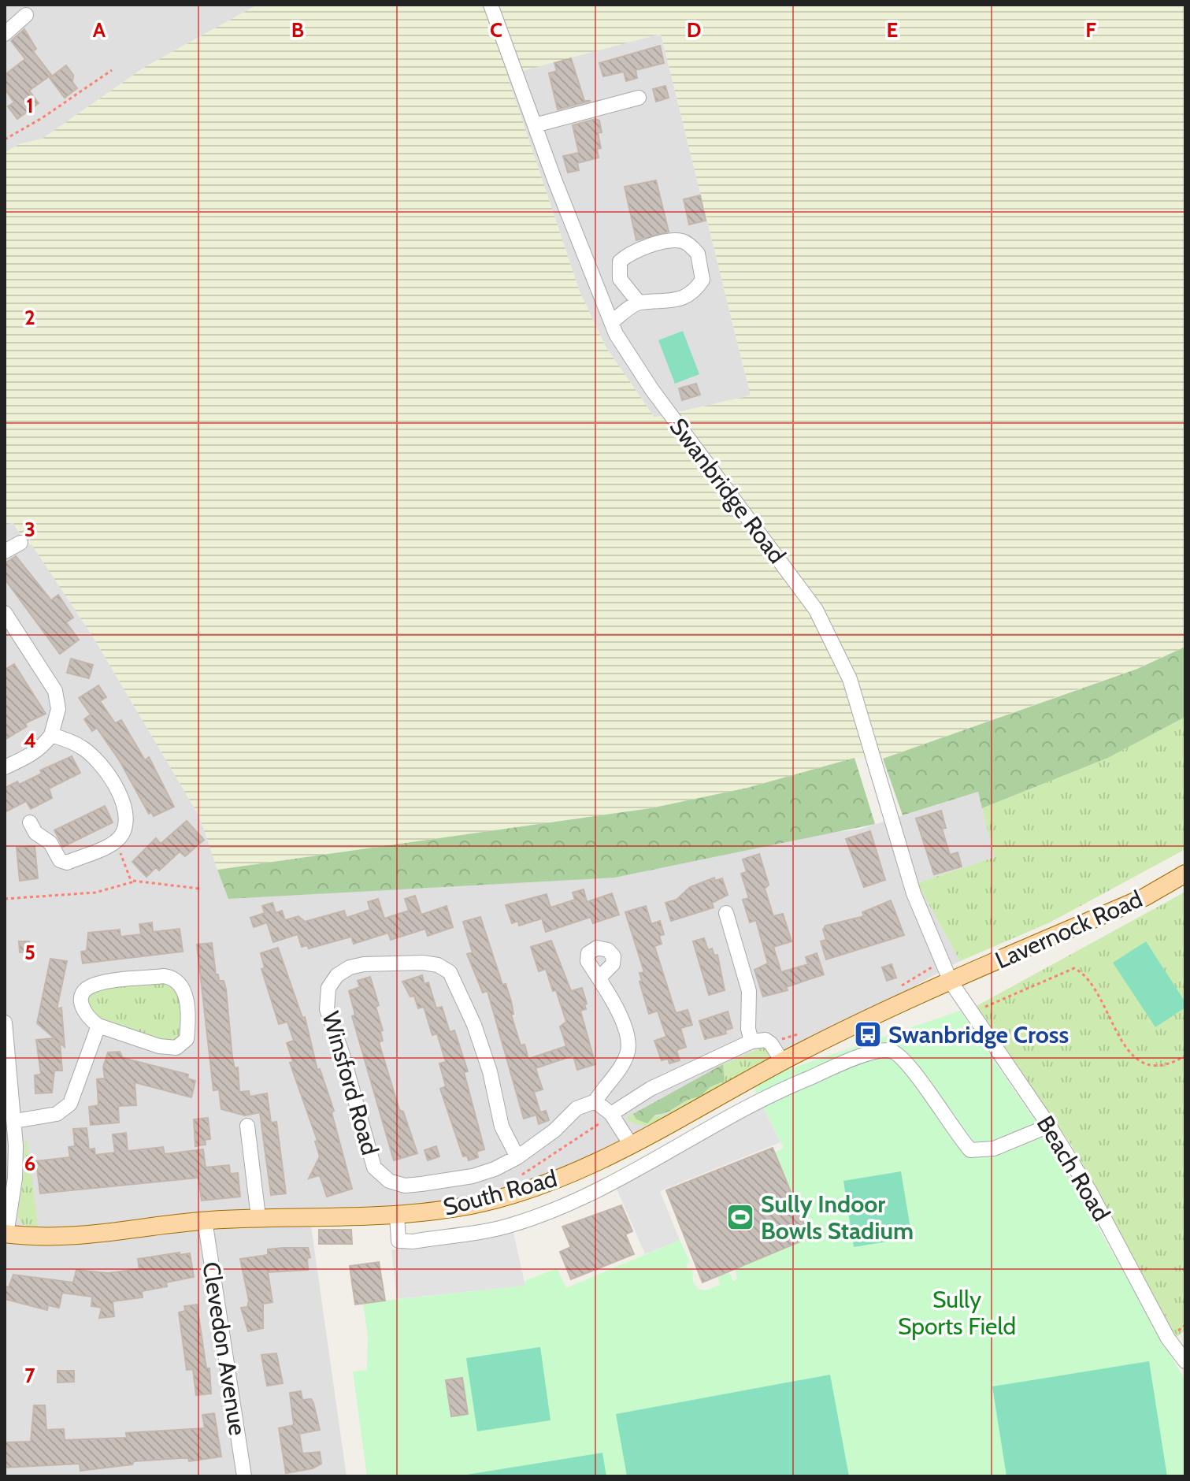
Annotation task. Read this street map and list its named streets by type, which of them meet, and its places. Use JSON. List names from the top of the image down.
{
  "streets": {
    "main road": ["Lavernock Road", "South Road"],
    "street": [
      "Swanbridge Road",
      "Winsford Road",
      "Beach Road",
      "Clevedon Avenue"
    ]
  },
  "crossings": [
    ["Swanbridge Road", "Lavernock Road"],
    ["Swanbridge Road", "Beach Road"],
    ["Swanbridge Road", "South Road"],
    ["Lavernock Road", "Beach Road"],
    ["Lavernock Road", "South Road"],
    ["Beach Road", "South Road"],
    ["South Road", "Clevedon Avenue"]
  ],
  "parks": ["Sully Sports Field"],
  "places": {
    "bus stop": ["Swanbridge Cross"],
    "sports": ["Sully Indoor Bowls Stadium"]
  },
  "grid": {
    "columns": [
      "A",
      "B",
      "C",
      "D",
      "E",
      "F"
    ],
    "rows": [
      "1",
      "2",
      "3",
      "4",
      "5",
      "6",
      "7"
    ]
  }
}
